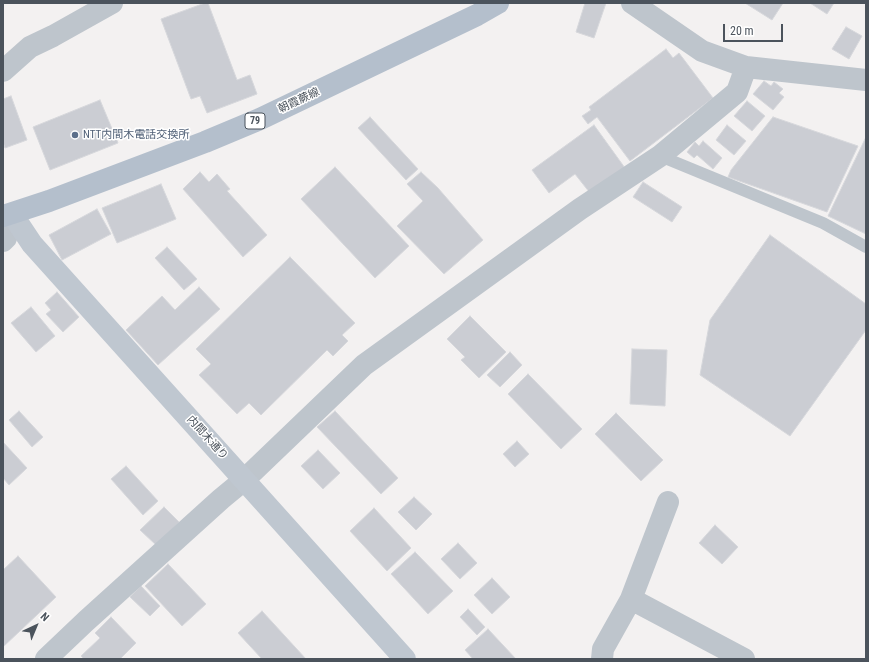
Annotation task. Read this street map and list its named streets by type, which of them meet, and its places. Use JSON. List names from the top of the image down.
{
  "streets": {
    "main road": ["朝霞蕨線", "79"],
    "street": ["内間木通り"]
  },
  "crossings": [
    ["朝霞蕨線", "内間木通り"]
  ],
  "places": ["NTT内間木電話交換所"],
  "scale_bar": "20 m",
  "north": "top right"
}
